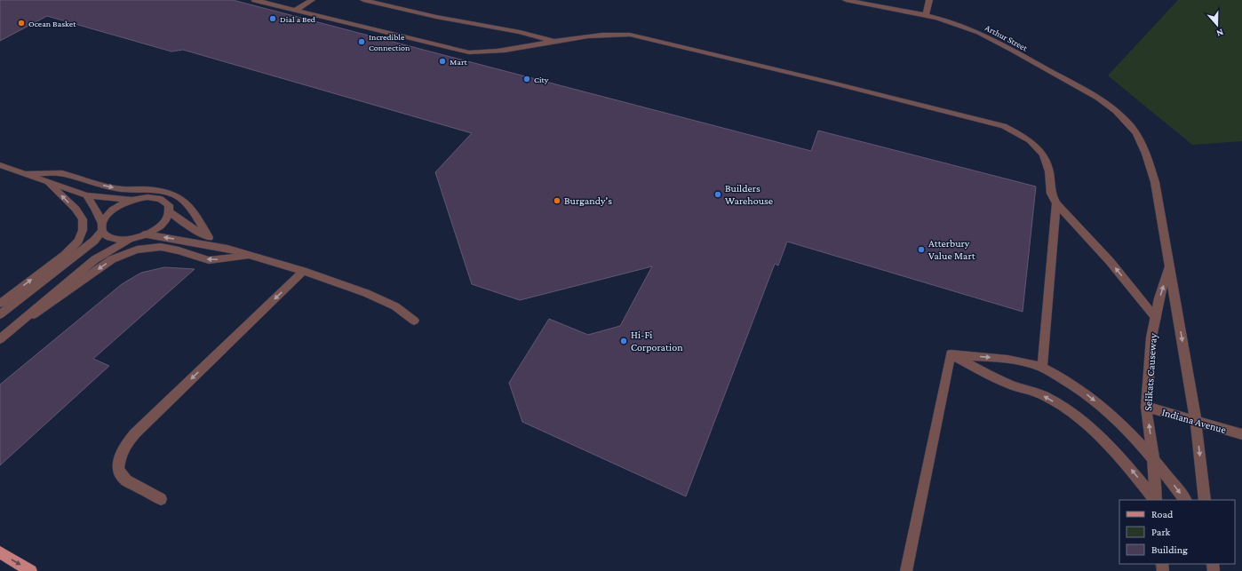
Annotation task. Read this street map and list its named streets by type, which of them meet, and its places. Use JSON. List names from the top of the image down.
{
  "streets": {
    "street": ["Arthur Street", "Selikats Causeway", "Indiana Avenue"]
  },
  "crossings": [
    ["Arthur Street", "Selikats Causeway"],
    ["Selikats Causeway", "Indiana Avenue"]
  ],
  "places": [
    "Dial a Bed",
    "Ocean Basket",
    "Incredible Connection",
    "Mart",
    "City",
    "Builders Warehouse",
    "Burgandy's",
    "Atterbury Value Mart",
    "Hi-Fi Corporation"
  ],
  "legend": ["Road", "Park", "Building"],
  "north": "bottom"
}
